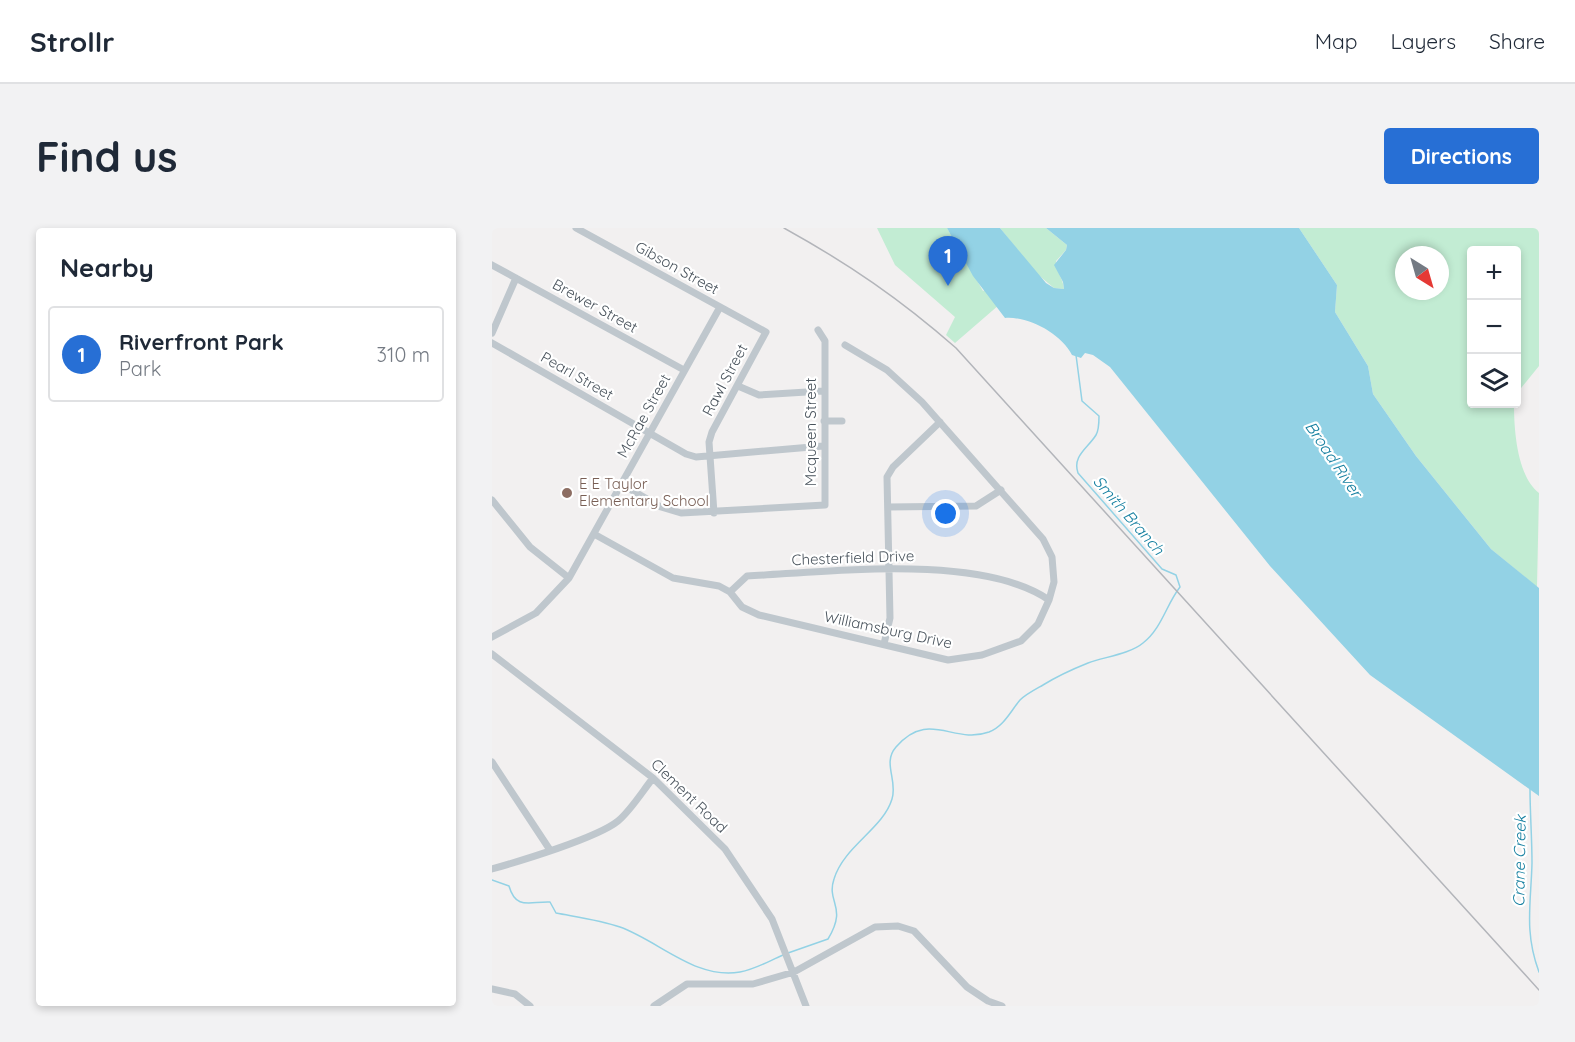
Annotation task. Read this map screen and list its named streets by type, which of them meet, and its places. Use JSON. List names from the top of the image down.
{
  "streets": {
    "street": [
      "Gibson Street",
      "Brewer Street",
      "Pearl Street",
      "Rawl Street",
      "McRae Street",
      "Mcqueen Street",
      "Chesterfield Drive",
      "Williamsburg Drive",
      "Clement Road"
    ]
  },
  "crossings": [
    ["Gibson Street", "Rawl Street"],
    ["Gibson Street", "McRae Street"],
    ["Brewer Street", "McRae Street"],
    ["Pearl Street", "Rawl Street"],
    ["Pearl Street", "McRae Street"],
    ["Pearl Street", "Mcqueen Street"],
    ["Rawl Street", "Mcqueen Street"],
    ["McRae Street", "Mcqueen Street"],
    ["McRae Street", "Williamsburg Drive"],
    ["Chesterfield Drive", "Williamsburg Drive"]
  ],
  "water": ["Broad River", "Smith Branch", "Crane Creek"],
  "places": ["E E Taylor Elementary School"],
  "north": "bottom right",
  "page": {
    "header": "Strollr",
    "nav": ["Map", "Layers", "Share"],
    "buttons": "Directions",
    "title": "Find us",
    "heading": "Nearby",
    "pins": "1",
    "map_buttons": ["+", "−"],
    "list": [
      {
        "mark": "1",
        "name": "Riverfront Park",
        "note": "Park",
        "value": "310 m"
      }
    ]
  }
}
